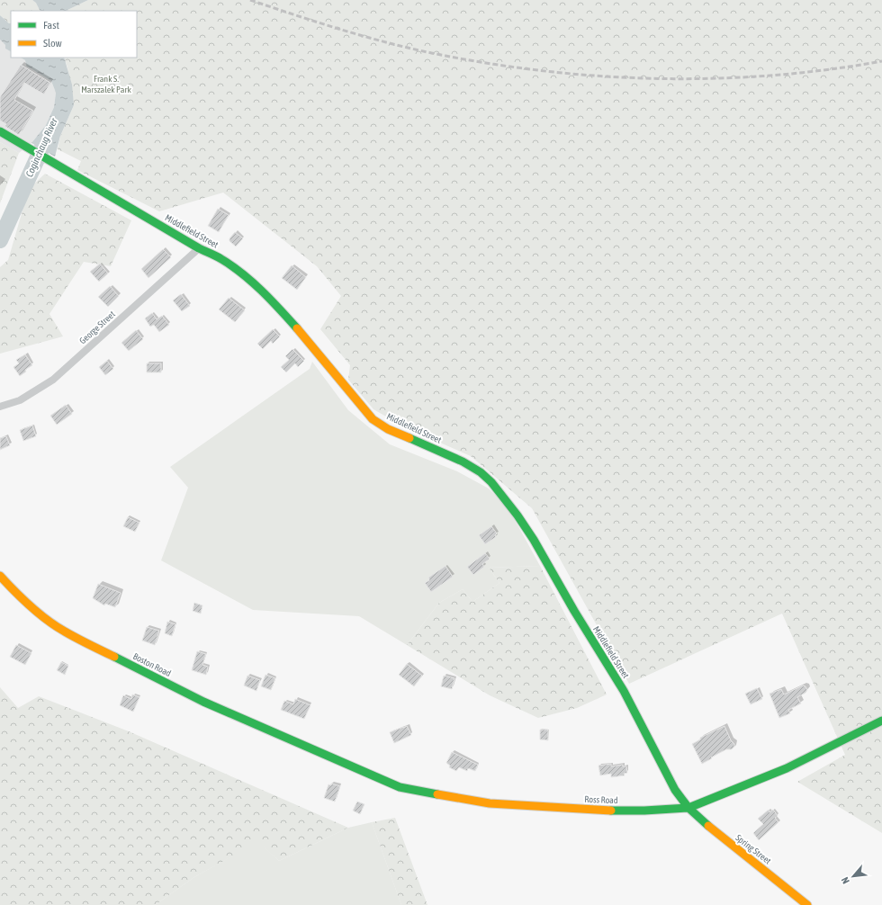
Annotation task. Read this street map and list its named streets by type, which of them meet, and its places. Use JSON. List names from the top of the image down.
{
  "streets": {
    "street": [
      "Middlefield Street",
      "George Street",
      "Boston Road",
      "Ross Road",
      "Spring Street"
    ]
  },
  "crossings": [
    ["Middlefield Street", "George Street"],
    ["Middlefield Street", "Ross Road"],
    ["Middlefield Street", "Spring Street"],
    ["Boston Road", "Ross Road"],
    ["Ross Road", "Spring Street"]
  ],
  "water": ["Coginchaug River"],
  "parks": ["Frank S. Marszalek Park"],
  "legend": ["Fast", "Slow"],
  "north": "bottom left"
}
